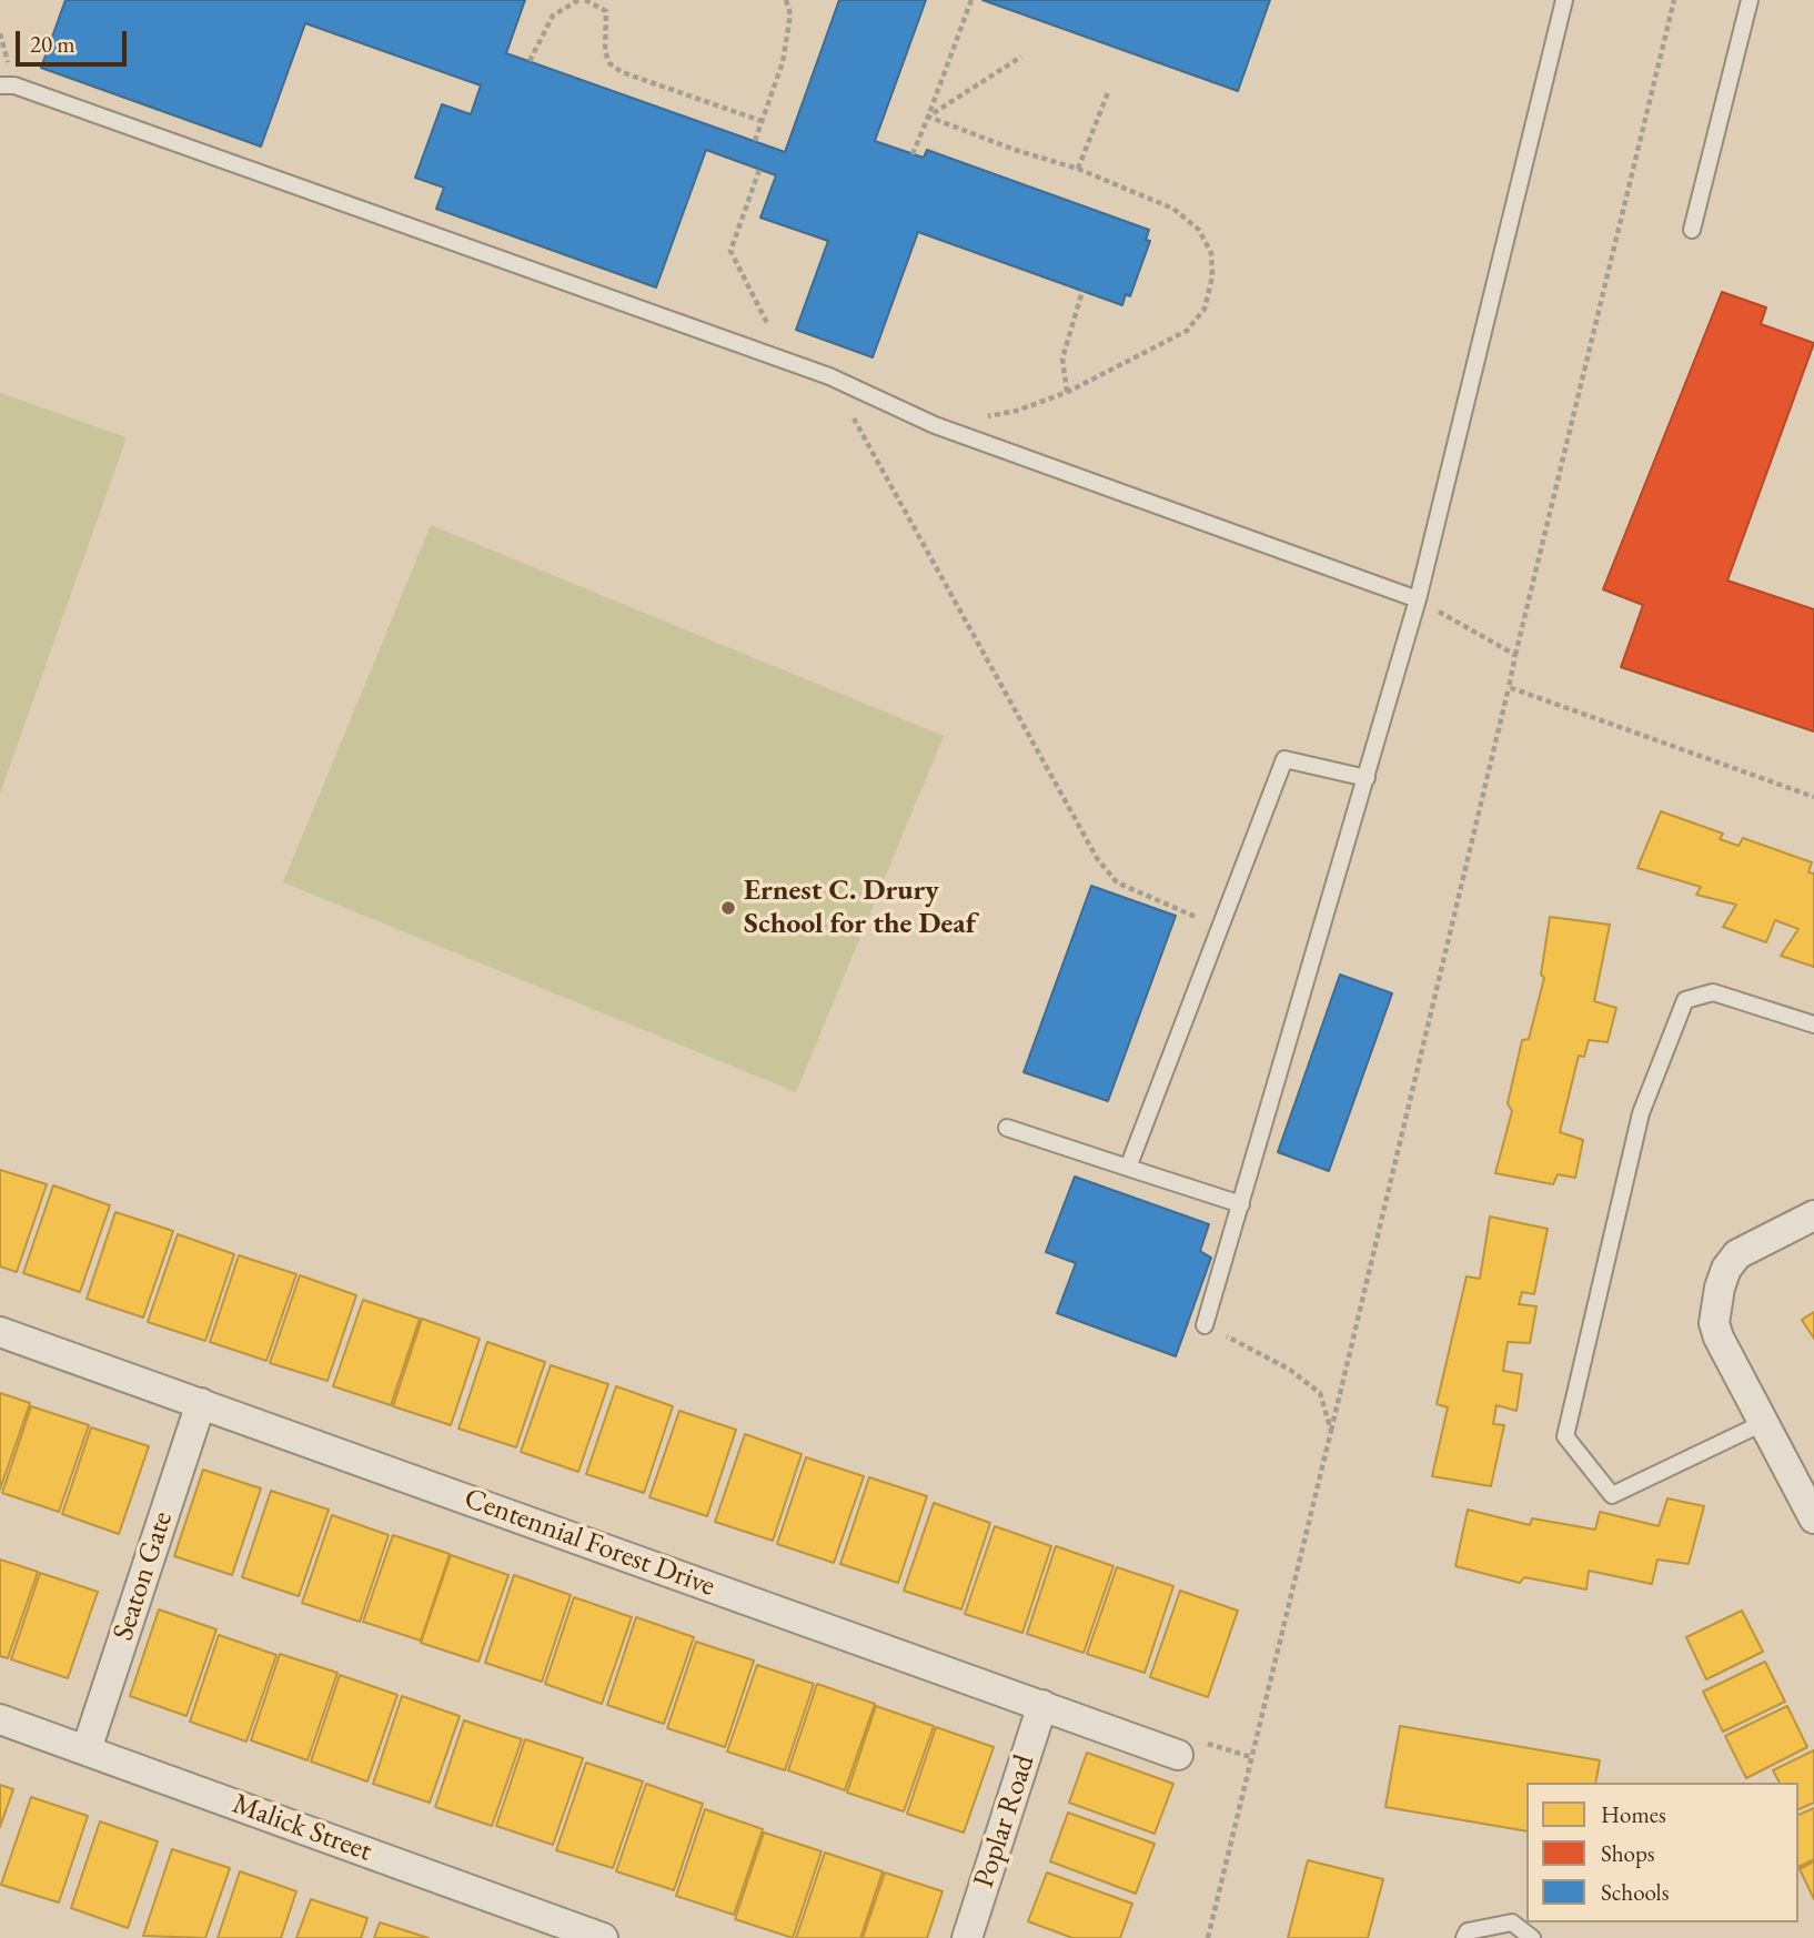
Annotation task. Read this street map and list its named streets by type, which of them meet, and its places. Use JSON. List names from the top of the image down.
{
  "streets": {
    "street": [
      "Centennial Forest Drive",
      "Seaton Gate",
      "Poplar Road",
      "Malick Street"
    ]
  },
  "crossings": [
    ["Centennial Forest Drive", "Seaton Gate"],
    ["Centennial Forest Drive", "Poplar Road"],
    ["Seaton Gate", "Malick Street"]
  ],
  "places": ["Ernest C. Drury School for the Deaf"],
  "legend": ["Homes", "Shops", "Schools"],
  "scale_bar": "20 m"
}
